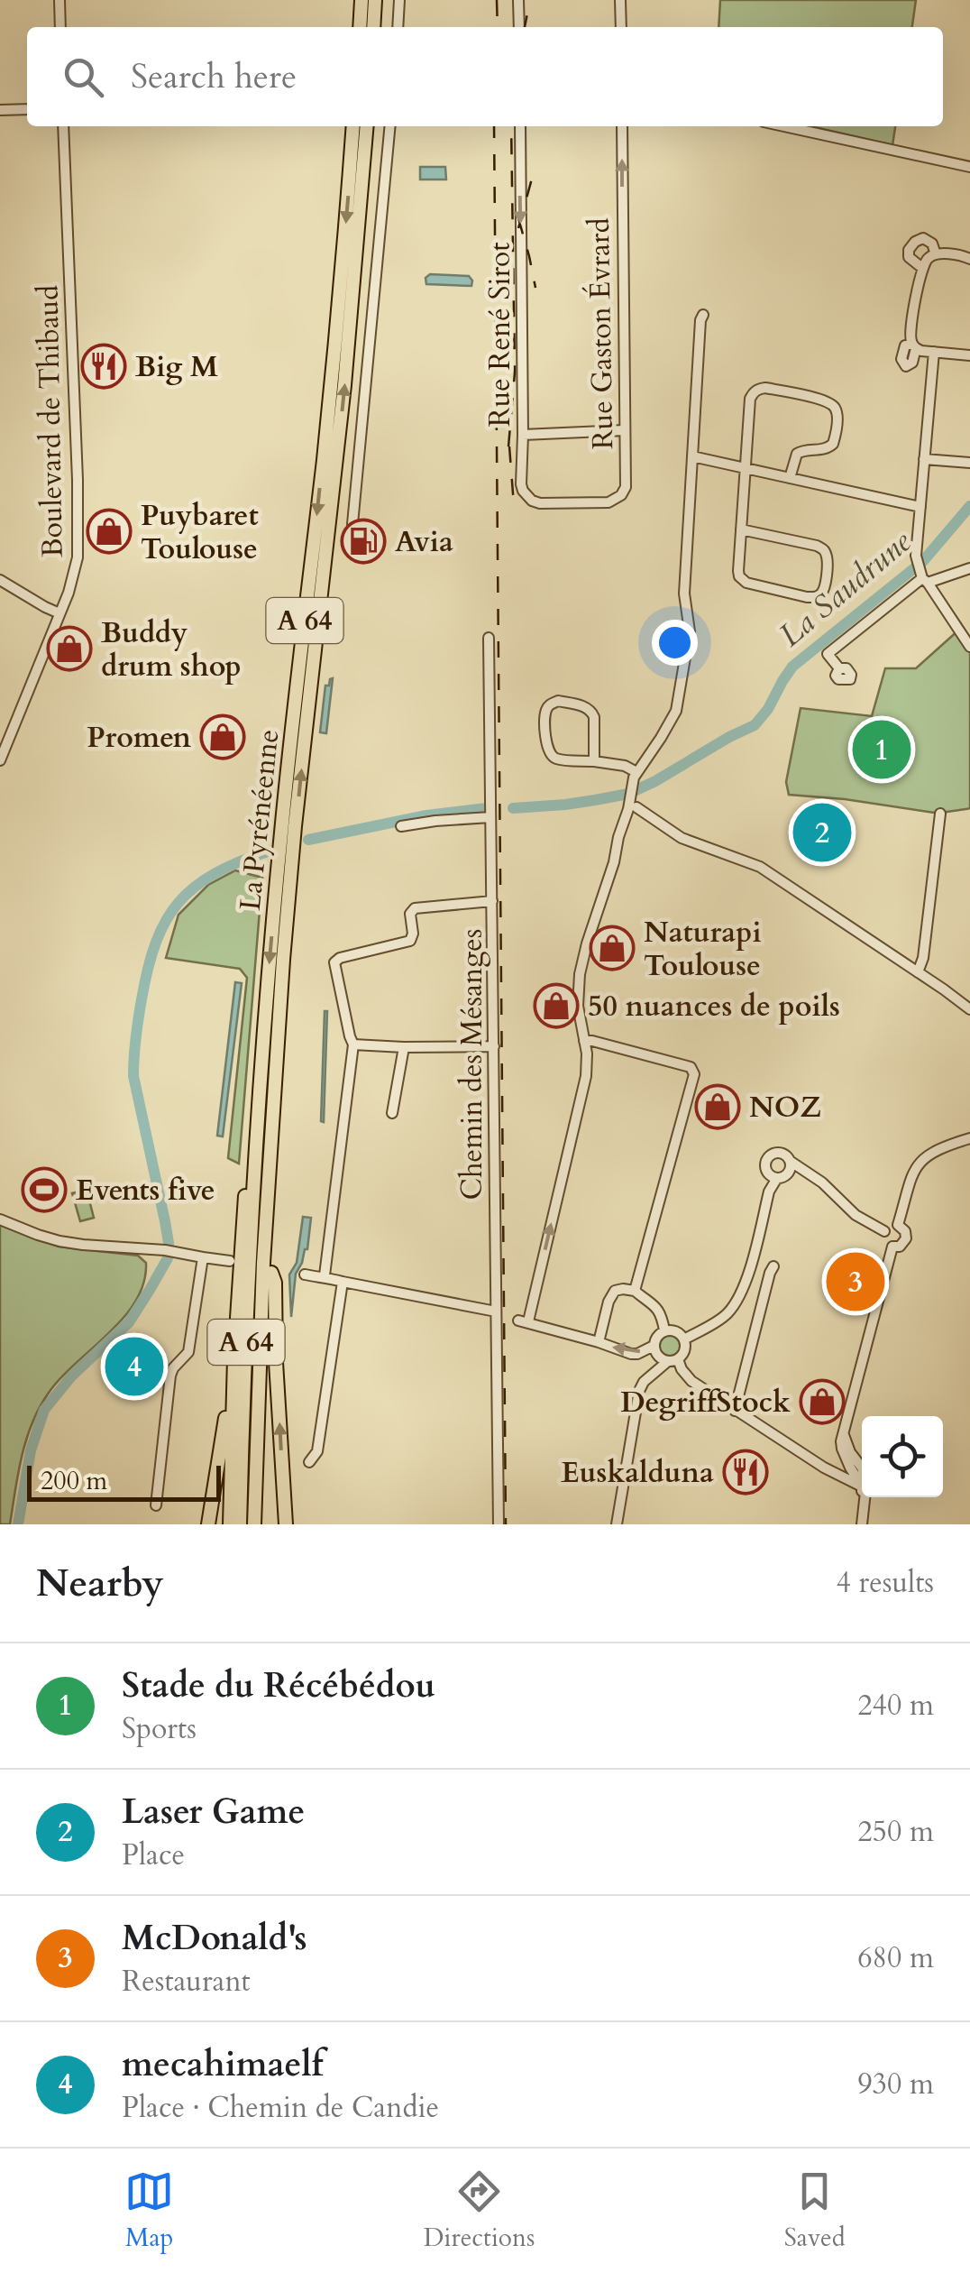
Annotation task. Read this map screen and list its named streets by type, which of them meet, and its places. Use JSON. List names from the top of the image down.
{
  "streets": {
    "highway": ["A 64", "La Pyrénéenne"],
    "street": [
      "Rue Gaston Évrard",
      "Rue René Sirot",
      "Boulevard de Thibaud",
      "Chemin des Mésanges"
    ]
  },
  "crossings": [
    ["Rue Gaston Évrard", "Rue René Sirot"]
  ],
  "one_way": ["Rue René Sirot"],
  "water": ["La Saudrune"],
  "places": {
    "restaurant": ["Big M", "Euskalduna"],
    "shop": [
      "Puybaret Toulouse",
      "Buddy drum shop",
      "Promen",
      "Naturapi Toulouse",
      "50 nuances de poils",
      "NOZ",
      "DegriffStock"
    ],
    "fuel station": ["Avia"],
    "sports": ["Events five"]
  },
  "scale_bar": "200 m",
  "page": {
    "search": "Search here",
    "pins": [
      "1",
      "2",
      "3",
      "4"
    ],
    "scale": "200 m",
    "heading": ["Nearby", "4 results"],
    "list": [
      {
        "mark": "1",
        "name": "Stade du Récébédou",
        "note": "Sports",
        "value": "240 m"
      },
      {
        "mark": "2",
        "name": "Laser Game",
        "note": "Place",
        "value": "250 m"
      },
      {
        "mark": "3",
        "name": "McDonald's",
        "note": "Restaurant",
        "value": "680 m"
      },
      {
        "mark": "4",
        "name": "mecahimaelf",
        "note": "Place · Chemin de Candie",
        "value": "930 m"
      }
    ],
    "nav": ["Map", "Directions", "Saved"]
  }
}
